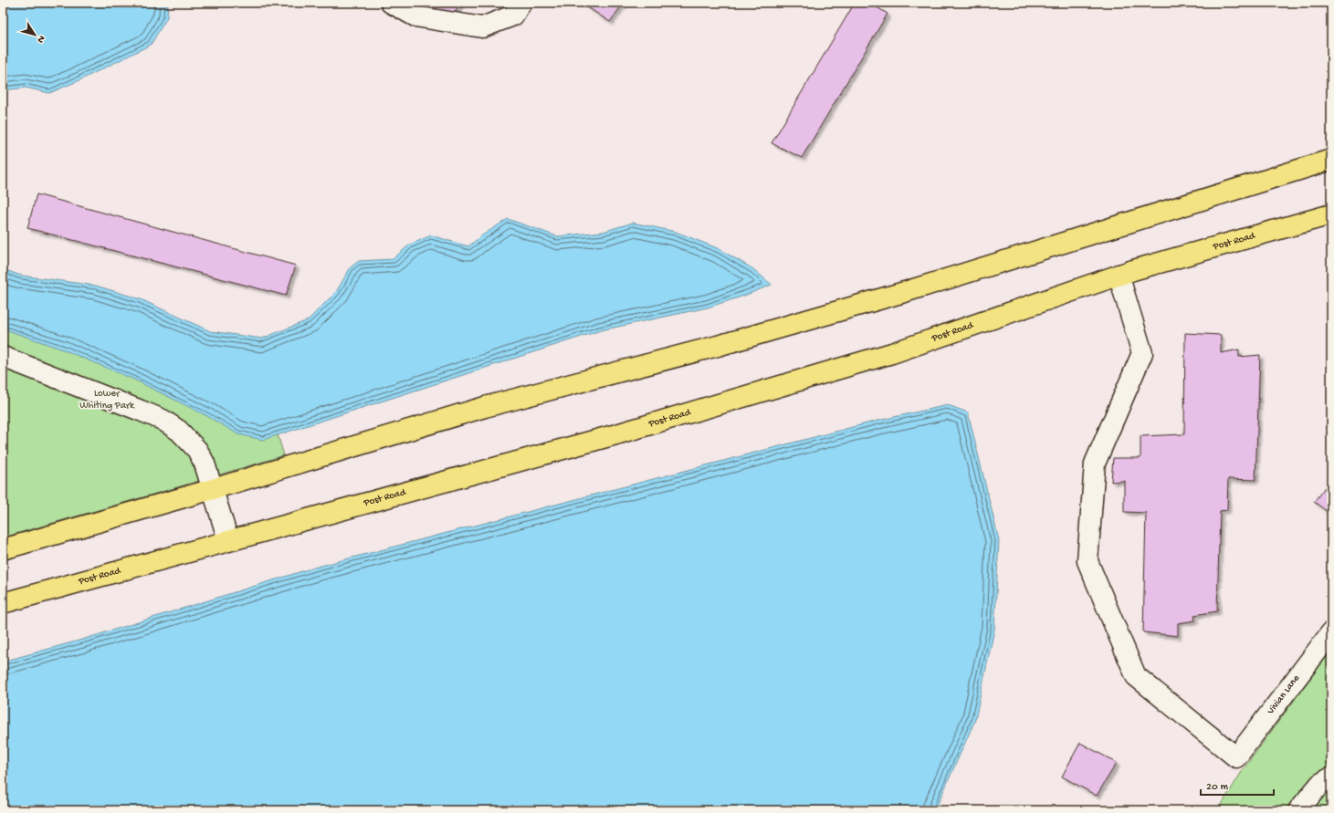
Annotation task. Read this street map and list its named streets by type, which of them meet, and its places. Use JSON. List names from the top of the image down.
{
  "streets": {
    "main road": ["Post Road"],
    "street": ["Vivian Lane"]
  },
  "crossings": [
    ["Post Road", "Vivian Lane"]
  ],
  "parks": ["Lower Whiting Park"],
  "scale_bar": "20 m",
  "north": "bottom right"
}
